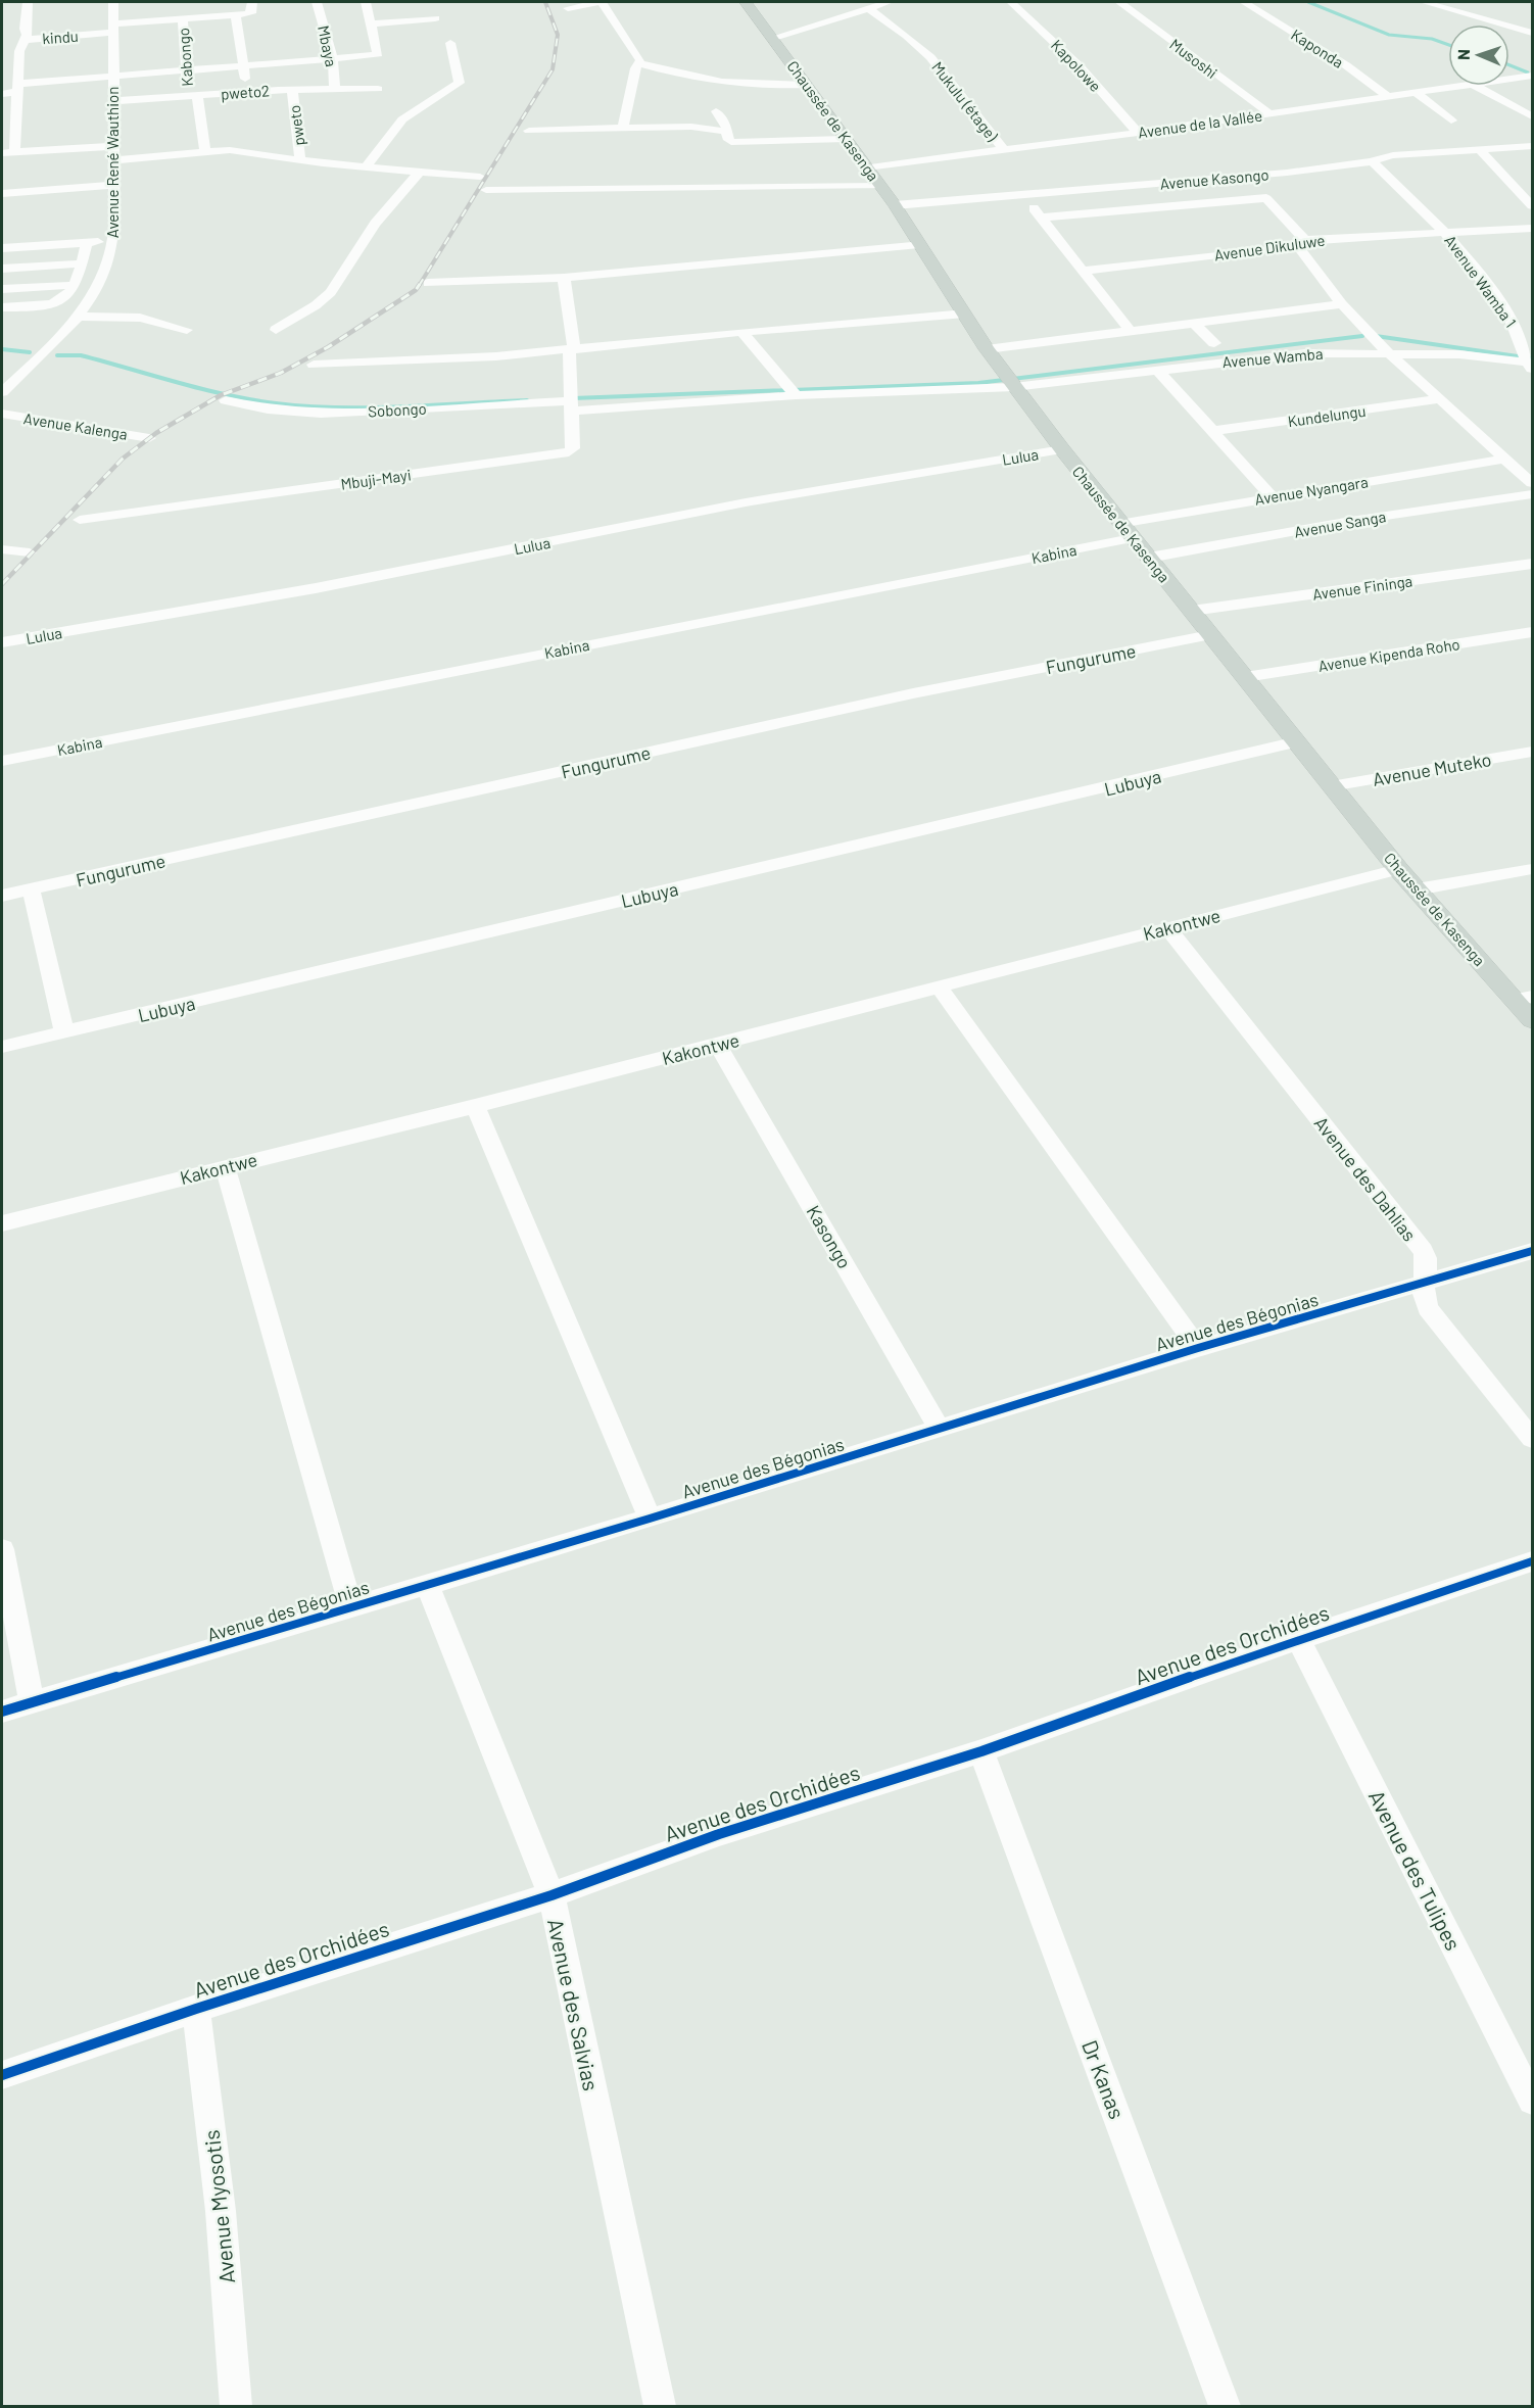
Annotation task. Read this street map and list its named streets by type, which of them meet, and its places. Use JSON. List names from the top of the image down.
{
  "streets": {
    "main road": ["Chaussée de Kasenga"],
    "street": [
      "kindu",
      "Mbaya",
      "Kaponda",
      "Kabongo",
      "Musoshi",
      "Kapolowe",
      "pweto2",
      "Mukulu (étage)",
      "Avenue de la Vallée",
      "pweto",
      "Avenue René Wauthion",
      "Avenue Kasongo",
      "Avenue Dikuluwe",
      "Avenue Wamba 1",
      "Avenue Wamba",
      "Sobongo",
      "Kundelungu",
      "Avenue Kalenga",
      "Lulua",
      "Mbuji-Mayi",
      "Avenue Nyangara",
      "Avenue Sanga",
      "Kabina",
      "Avenue Fininga",
      "Avenue Kipenda Roho",
      "Fungurume",
      "Avenue Muteko",
      "Lubuya",
      "Kakontwe",
      "Avenue des Dahlias",
      "Kasongo",
      "Avenue des Bégonias",
      "Avenue des Orchidées",
      "Avenue des Tulipes",
      "Avenue des Salvias",
      "Dr Kanas",
      "Avenue Myosotis"
    ]
  },
  "crossings": [
    ["kindu", "Kabongo"],
    ["kindu", "Avenue René Wauthion"],
    ["Mbaya", "pweto2"],
    ["Kaponda", "Avenue de la Vallée"],
    ["Kabongo", "pweto2"],
    ["Musoshi", "Avenue de la Vallée"],
    ["Kapolowe", "Avenue de la Vallée"],
    ["pweto2", "pweto"],
    ["pweto2", "Avenue René Wauthion"],
    ["Mukulu (étage)", "Avenue de la Vallée"],
    ["Chaussée de Kasenga", "Avenue de la Vallée"],
    ["Chaussée de Kasenga", "Avenue Kasongo"],
    ["Chaussée de Kasenga", "Avenue Wamba"],
    ["Chaussée de Kasenga", "Lulua"],
    ["Chaussée de Kasenga", "Avenue Nyangara"],
    ["Chaussée de Kasenga", "Avenue Sanga"],
    ["Chaussée de Kasenga", "Kabina"],
    ["Chaussée de Kasenga", "Avenue Fininga"],
    ["Chaussée de Kasenga", "Avenue Kipenda Roho"],
    ["Chaussée de Kasenga", "Fungurume"],
    ["Chaussée de Kasenga", "Avenue Muteko"],
    ["Chaussée de Kasenga", "Lubuya"],
    ["Chaussée de Kasenga", "Kakontwe"],
    ["Avenue Kasongo", "Avenue Wamba 1"],
    ["Avenue Dikuluwe", "Avenue Wamba 1"],
    ["Avenue Wamba 1", "Avenue Wamba"],
    ["Avenue Wamba", "Sobongo"],
    ["Sobongo", "Mbuji-Mayi"],
    ["Avenue Nyangara", "Kabina"],
    ["Kakontwe", "Avenue des Dahlias"],
    ["Kakontwe", "Kasongo"],
    ["Avenue des Dahlias", "Avenue des Bégonias"],
    ["Kasongo", "Avenue des Bégonias"],
    ["Avenue des Bégonias", "Avenue des Salvias"],
    ["Avenue des Orchidées", "Avenue des Tulipes"],
    ["Avenue des Orchidées", "Avenue des Salvias"],
    ["Avenue des Orchidées", "Dr Kanas"],
    ["Avenue des Orchidées", "Avenue Myosotis"]
  ],
  "north": "left"
}
